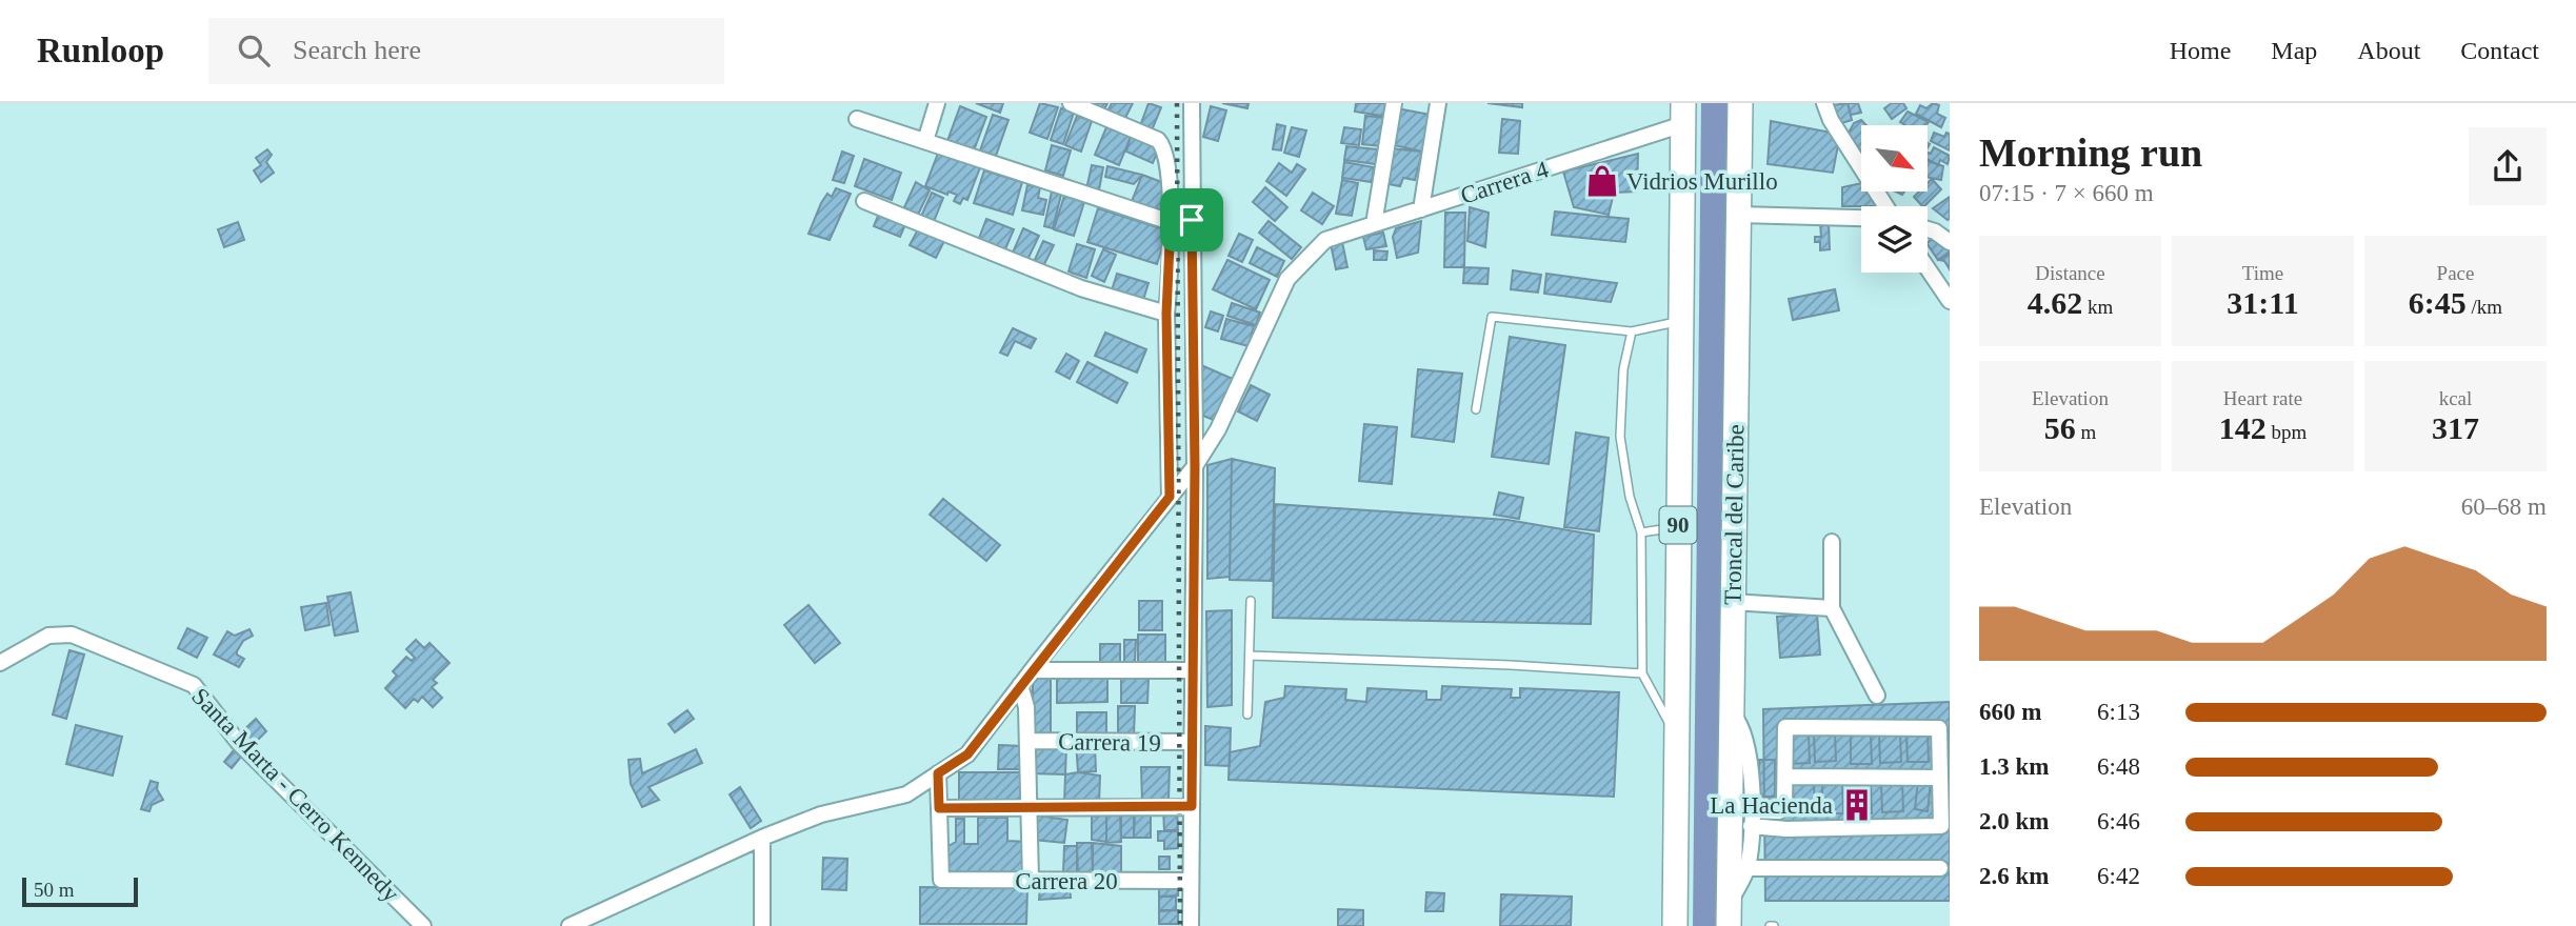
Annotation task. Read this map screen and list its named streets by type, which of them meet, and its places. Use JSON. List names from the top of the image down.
{
  "streets": {
    "highway": ["Troncal del Caribe", "90"],
    "street": [
      "Carrera 4",
      "Carrera 19",
      "Santa Marta - Cerro Kennedy",
      "Carrera 20"
    ]
  },
  "crossings": [
    ["Carrera 4", "90"]
  ],
  "places": {
    "shop": ["Vidrios Murillo"],
    "building": ["La Hacienda"]
  },
  "scale_bar": "50 m",
  "north": "bottom right",
  "page": {
    "header": "Runloop",
    "search": "Search here",
    "nav": [
      "Home",
      "Map",
      "About",
      "Contact"
    ],
    "heading": ["Morning run", "07:15 · 7 × 660 m"],
    "stats": [
      ["Distance", "4.62 km"],
      ["Time", "31:11"],
      ["Pace", "6:45 /km"],
      ["Elevation", "56 m"],
      ["Heart rate", "142 bpm"],
      ["kcal", "317"]
    ],
    "chart": ["Elevation", "60–68 m"],
    "list": [
      {
        "name": "660 m",
        "note": "6:13"
      },
      {
        "name": "1.3 km",
        "note": "6:48"
      },
      {
        "name": "2.0 km",
        "note": "6:46"
      },
      {
        "name": "2.6 km",
        "note": "6:42"
      }
    ],
    "scale": "50 m"
  }
}
